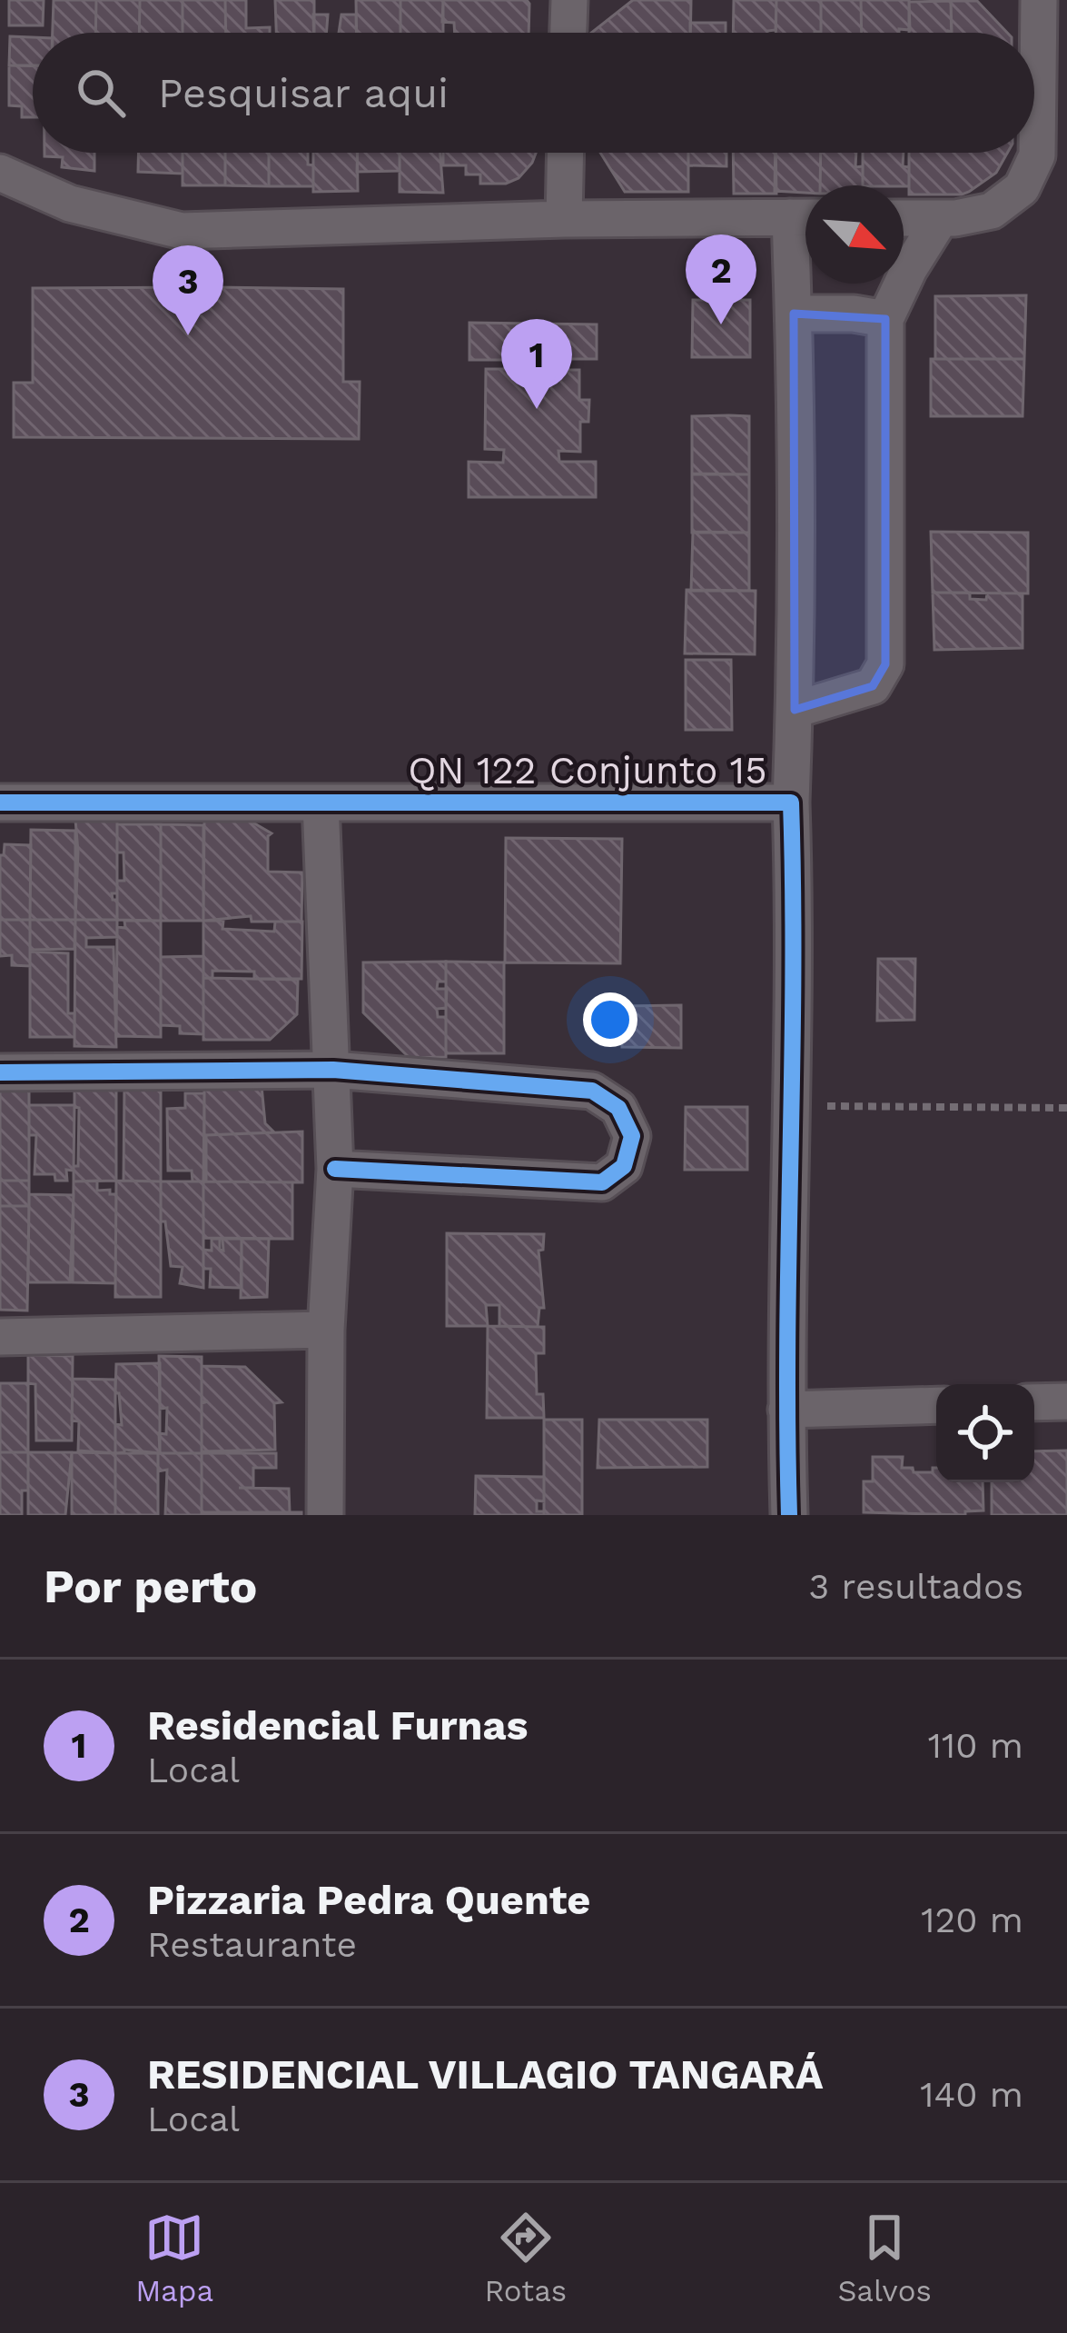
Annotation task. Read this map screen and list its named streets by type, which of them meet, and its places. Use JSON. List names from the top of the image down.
{
  "streets": {
    "street": ["QN 122 Conjunto 15"]
  },
  "north": "bottom right",
  "page": {
    "search": "Pesquisar aqui",
    "pins": ["2", "3", "1"],
    "heading": ["Por perto", "3 resultados"],
    "list": [
      {
        "mark": "1",
        "name": "Residencial Furnas",
        "note": "Local",
        "value": "110 m"
      },
      {
        "mark": "2",
        "name": "Pizzaria Pedra Quente",
        "note": "Restaurante",
        "value": "120 m"
      },
      {
        "mark": "3",
        "name": "RESIDENCIAL VILLAGIO TANGARÁ",
        "note": "Local",
        "value": "140 m"
      }
    ],
    "nav": ["Mapa", "Rotas", "Salvos"]
  }
}
